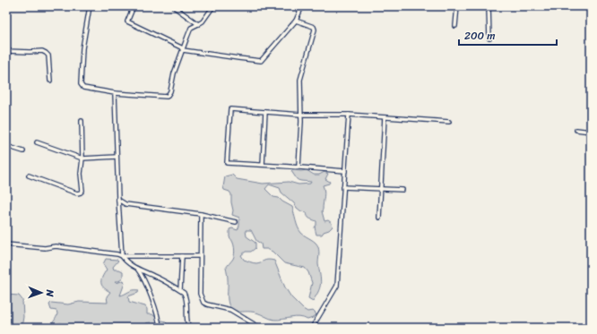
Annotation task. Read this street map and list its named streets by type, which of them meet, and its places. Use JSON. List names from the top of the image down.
{
  "scale_bar": "200 m",
  "north": "right"
}
